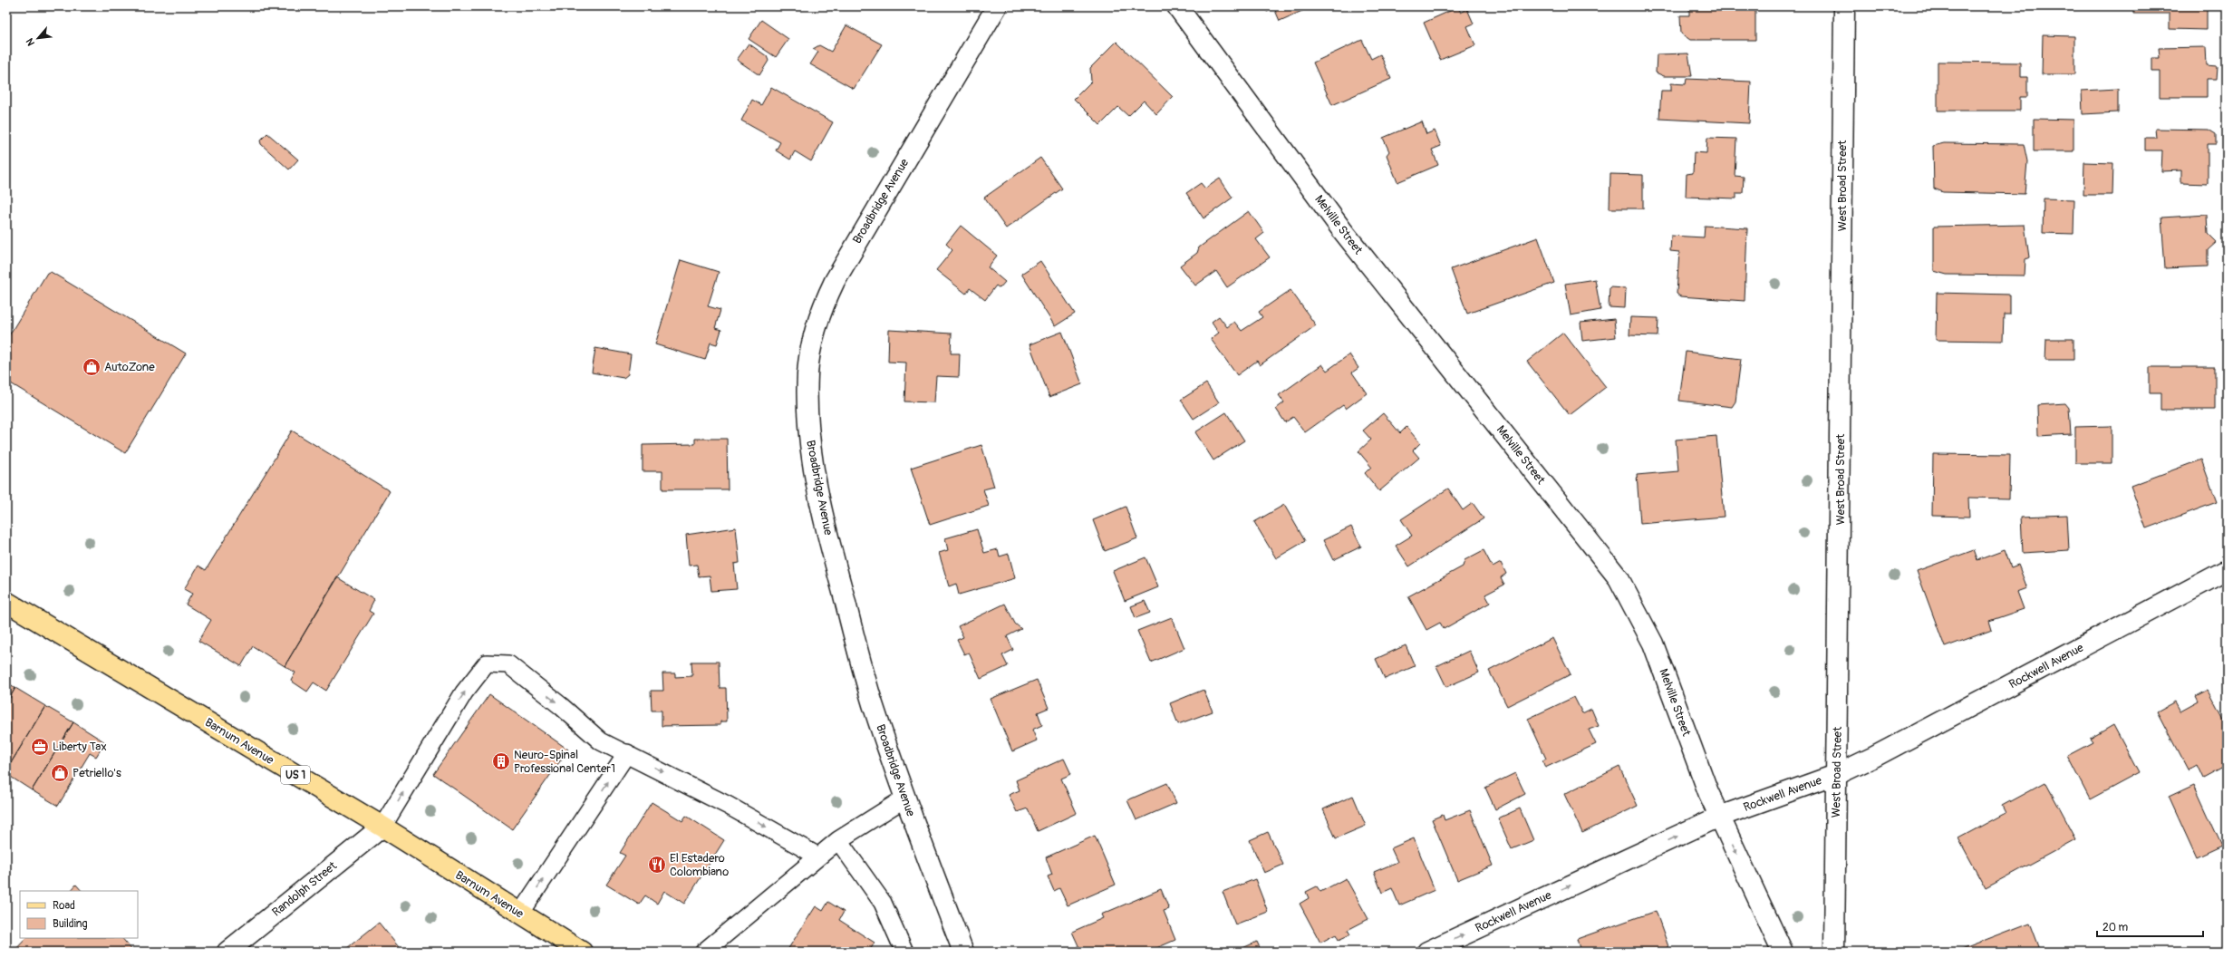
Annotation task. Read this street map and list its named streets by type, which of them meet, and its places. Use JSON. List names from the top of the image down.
{
  "streets": {
    "main road": ["Barnum Avenue", "US 1"],
    "street": [
      "West Broad Street",
      "Broadbridge Avenue",
      "Melville Street",
      "Rockwell Avenue",
      "Randolph Street"
    ]
  },
  "crossings": [
    ["West Broad Street", "Rockwell Avenue"],
    ["Melville Street", "Rockwell Avenue"],
    ["Barnum Avenue", "Randolph Street"]
  ],
  "one_way": ["Rockwell Avenue"],
  "places": {
    "shop": ["AutoZone", "Petriello's"],
    "office": ["Liberty Tax"],
    "building": ["Neuro-Spinal Professional Center1"],
    "restaurant": ["El Estadero Colombiano"]
  },
  "legend": ["Road", "Building"],
  "scale_bar": "20 m",
  "north": "bottom left"
}
